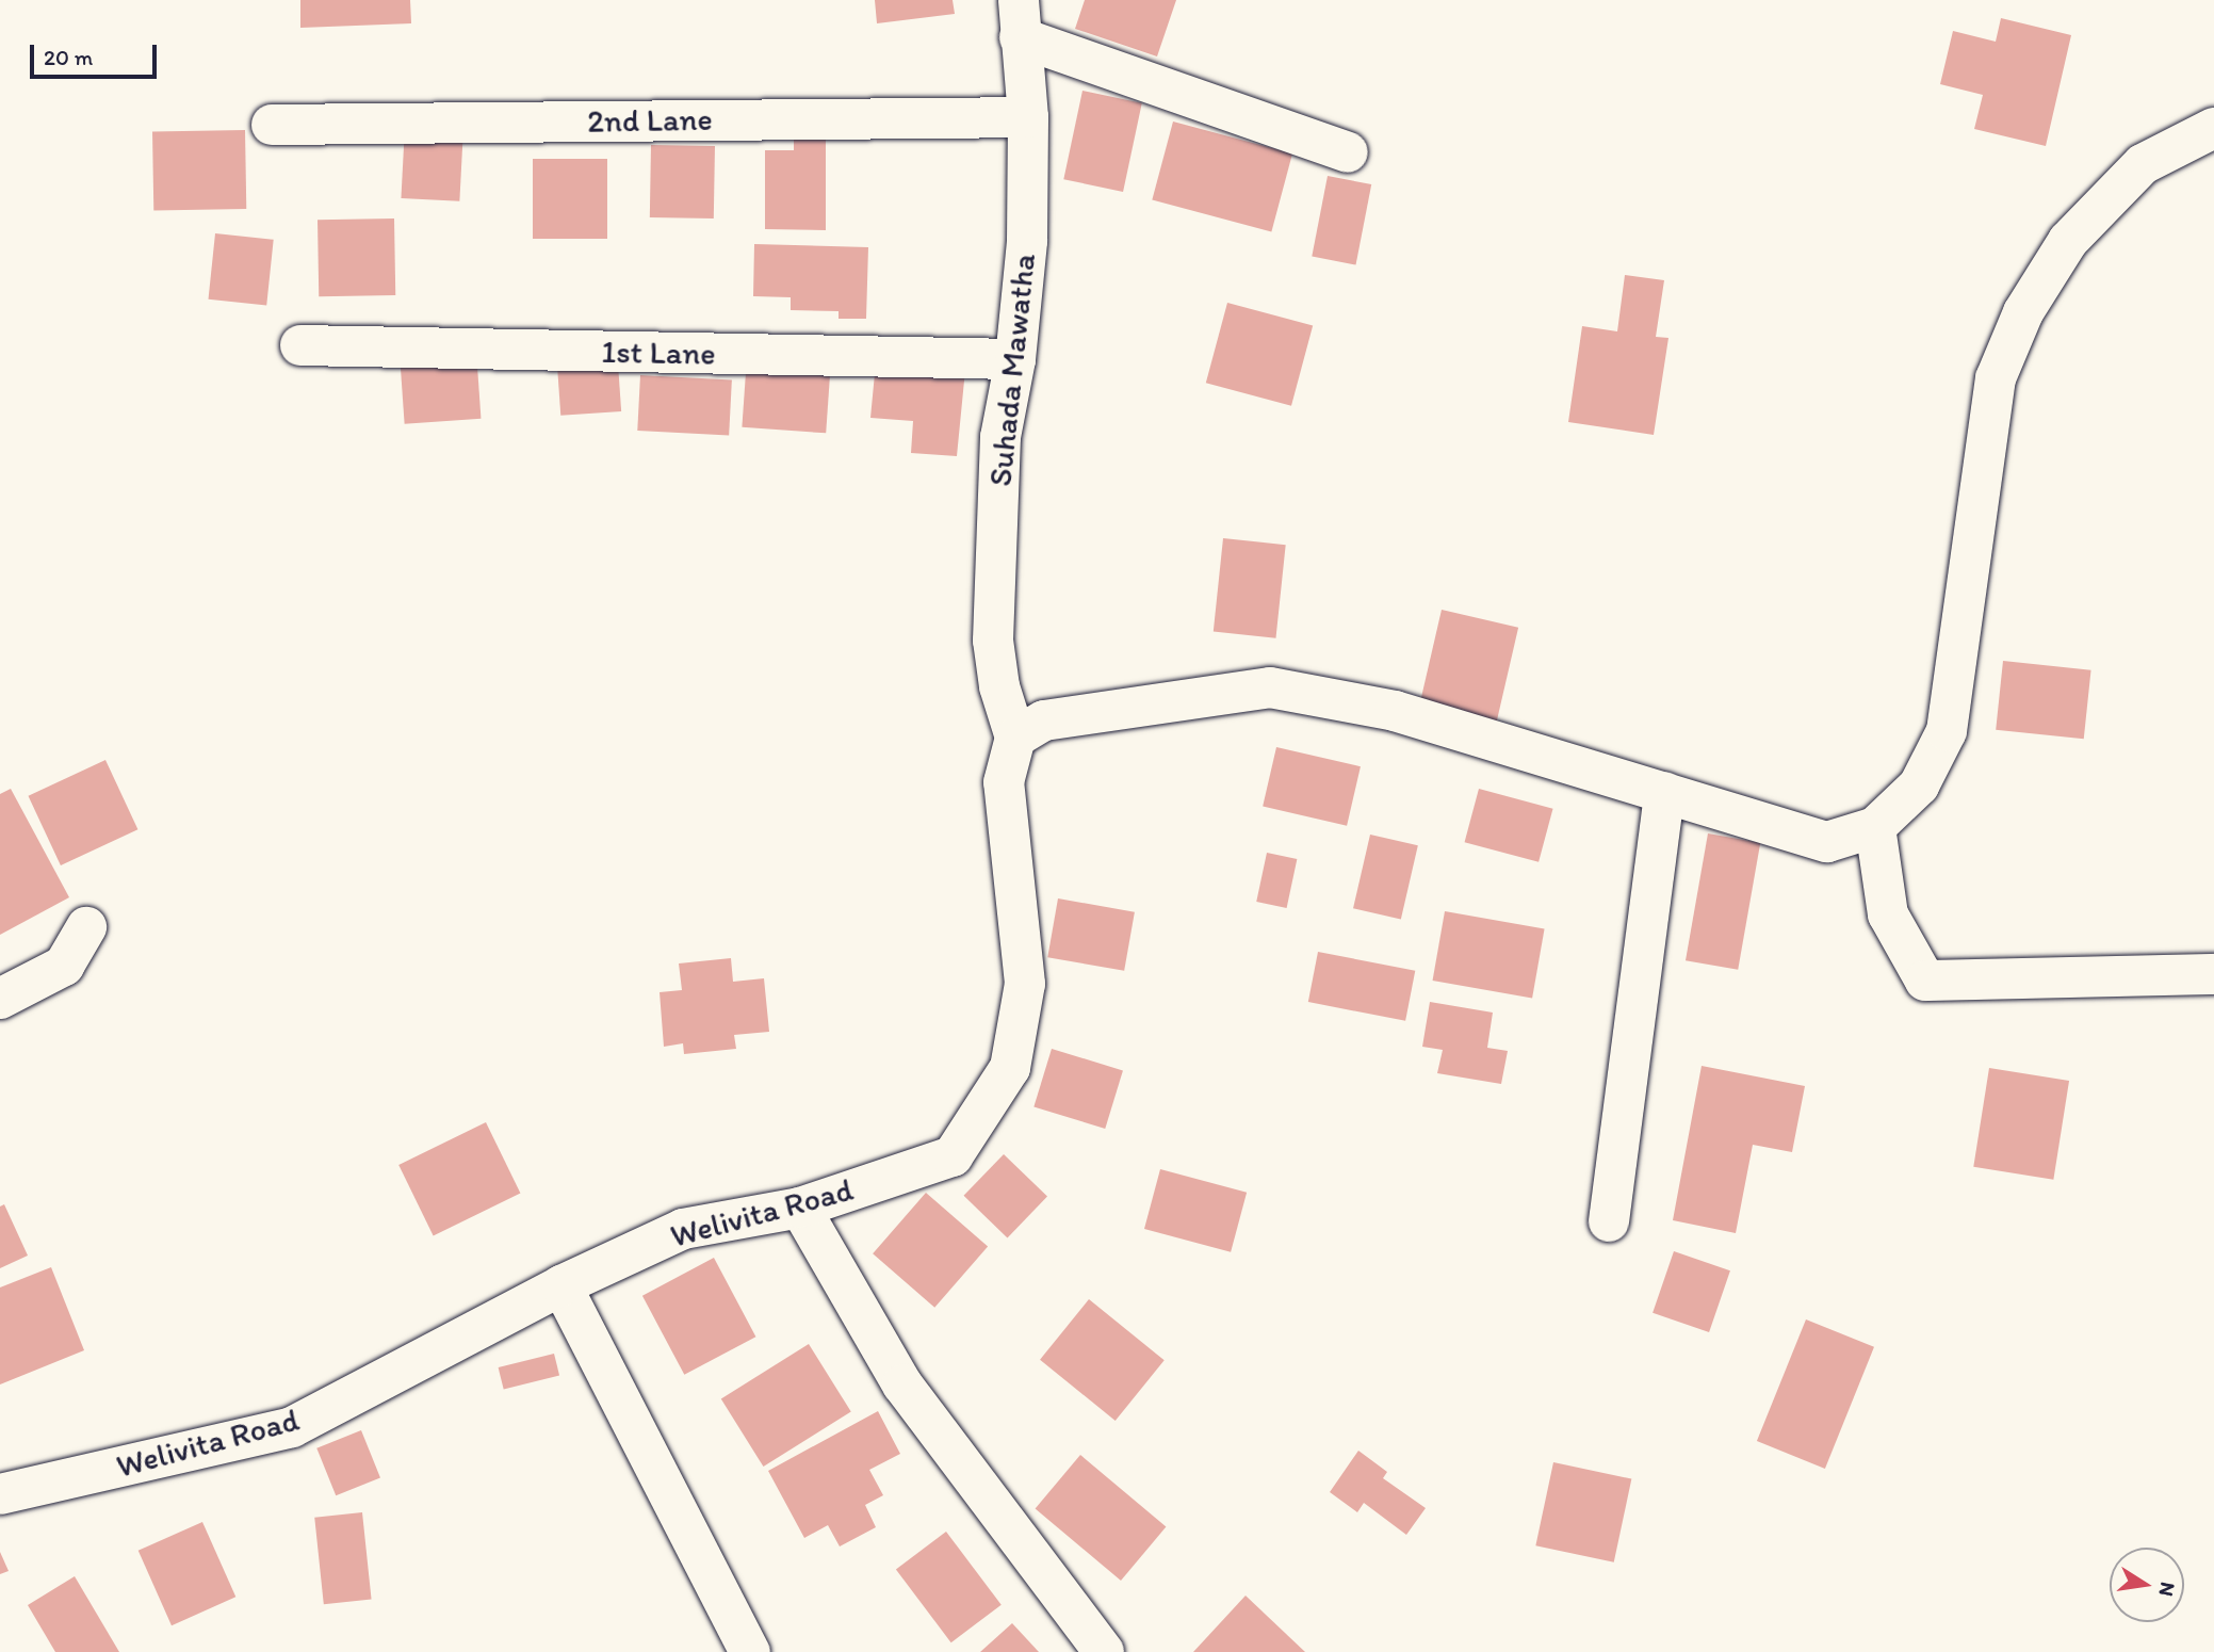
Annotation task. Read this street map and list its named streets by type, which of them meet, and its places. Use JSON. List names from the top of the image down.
{
  "streets": {
    "street": [
      "2nd Lane",
      "1st Lane",
      "Suhada Mawatha",
      "Welivita Road"
    ]
  },
  "crossings": [
    ["2nd Lane", "Suhada Mawatha"],
    ["1st Lane", "Suhada Mawatha"],
    ["Suhada Mawatha", "Welivita Road"]
  ],
  "scale_bar": "20 m",
  "north": "right"
}
